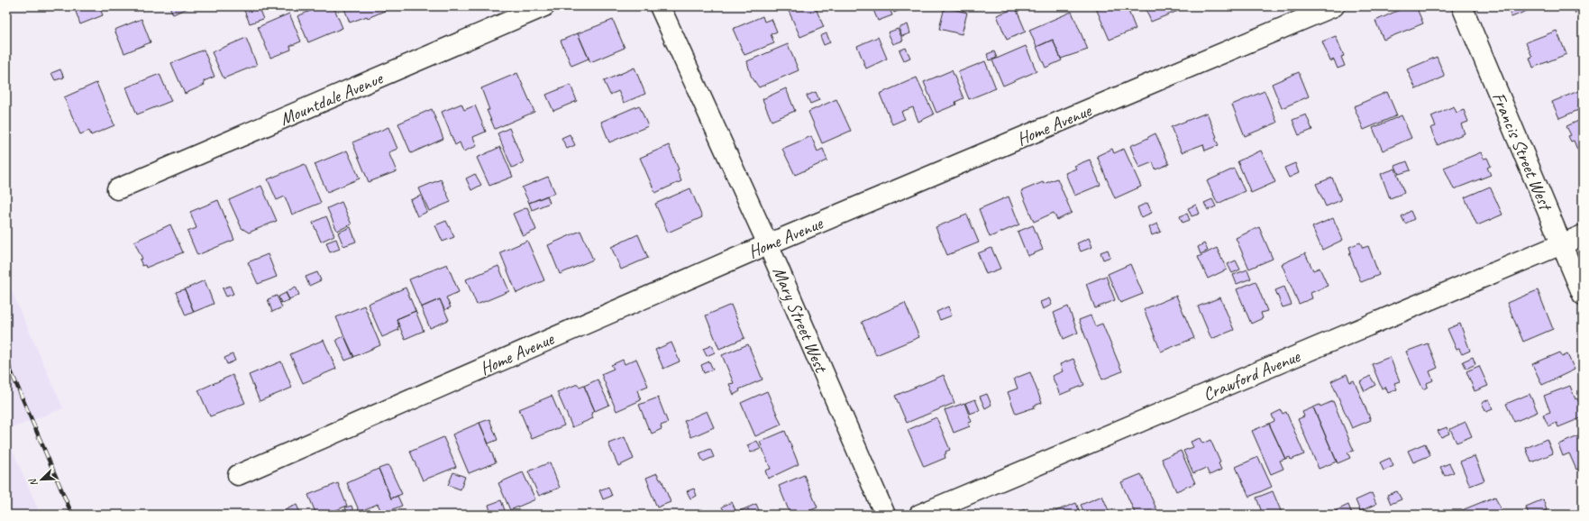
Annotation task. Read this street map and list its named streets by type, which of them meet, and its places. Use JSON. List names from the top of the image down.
{
  "streets": {
    "street": [
      "Mountdale Avenue",
      "Home Avenue",
      "Francis Street West",
      "Mary Street West",
      "Crawford Avenue"
    ]
  },
  "crossings": [
    ["Home Avenue", "Mary Street West"],
    ["Francis Street West", "Crawford Avenue"]
  ],
  "north": "bottom left"
}
